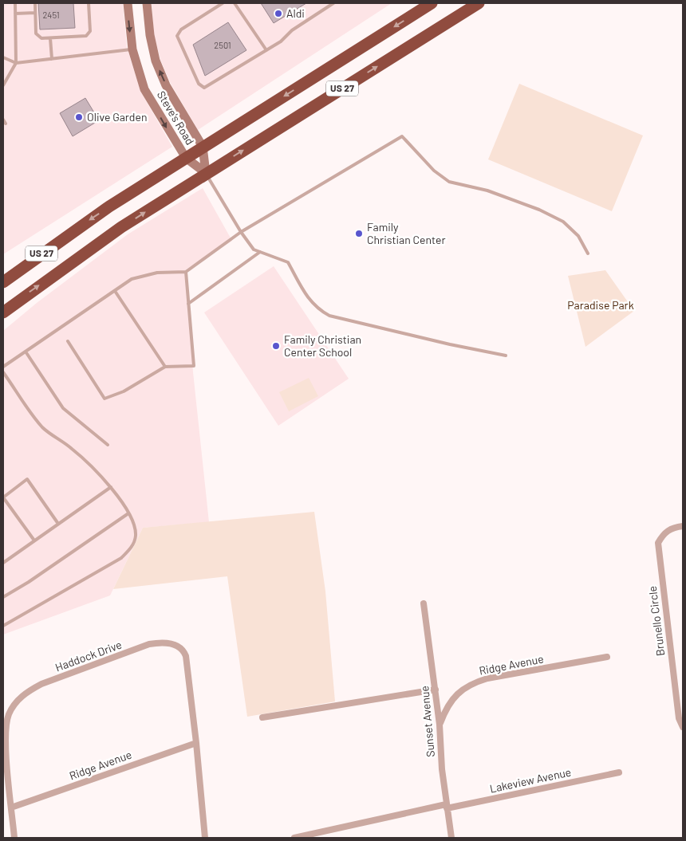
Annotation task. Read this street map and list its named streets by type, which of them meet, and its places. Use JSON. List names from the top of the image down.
{
  "streets": {
    "highway": ["US 27"],
    "street": [
      "Steve's Road",
      "Brunello Circle",
      "Haddock Drive",
      "Ridge Avenue",
      "Sunset Avenue",
      "Lakeview Avenue"
    ]
  },
  "crossings": [
    ["US 27", "Steve's Road"],
    ["Haddock Drive", "Ridge Avenue"],
    ["Ridge Avenue", "Sunset Avenue"],
    ["Sunset Avenue", "Lakeview Avenue"]
  ],
  "parks": ["Paradise Park"],
  "places": [
    "Aldi",
    "Olive Garden",
    "Family Christian Center",
    "Family Christian Center School"
  ],
  "house_numbers": ["2451", "2501"]
}
